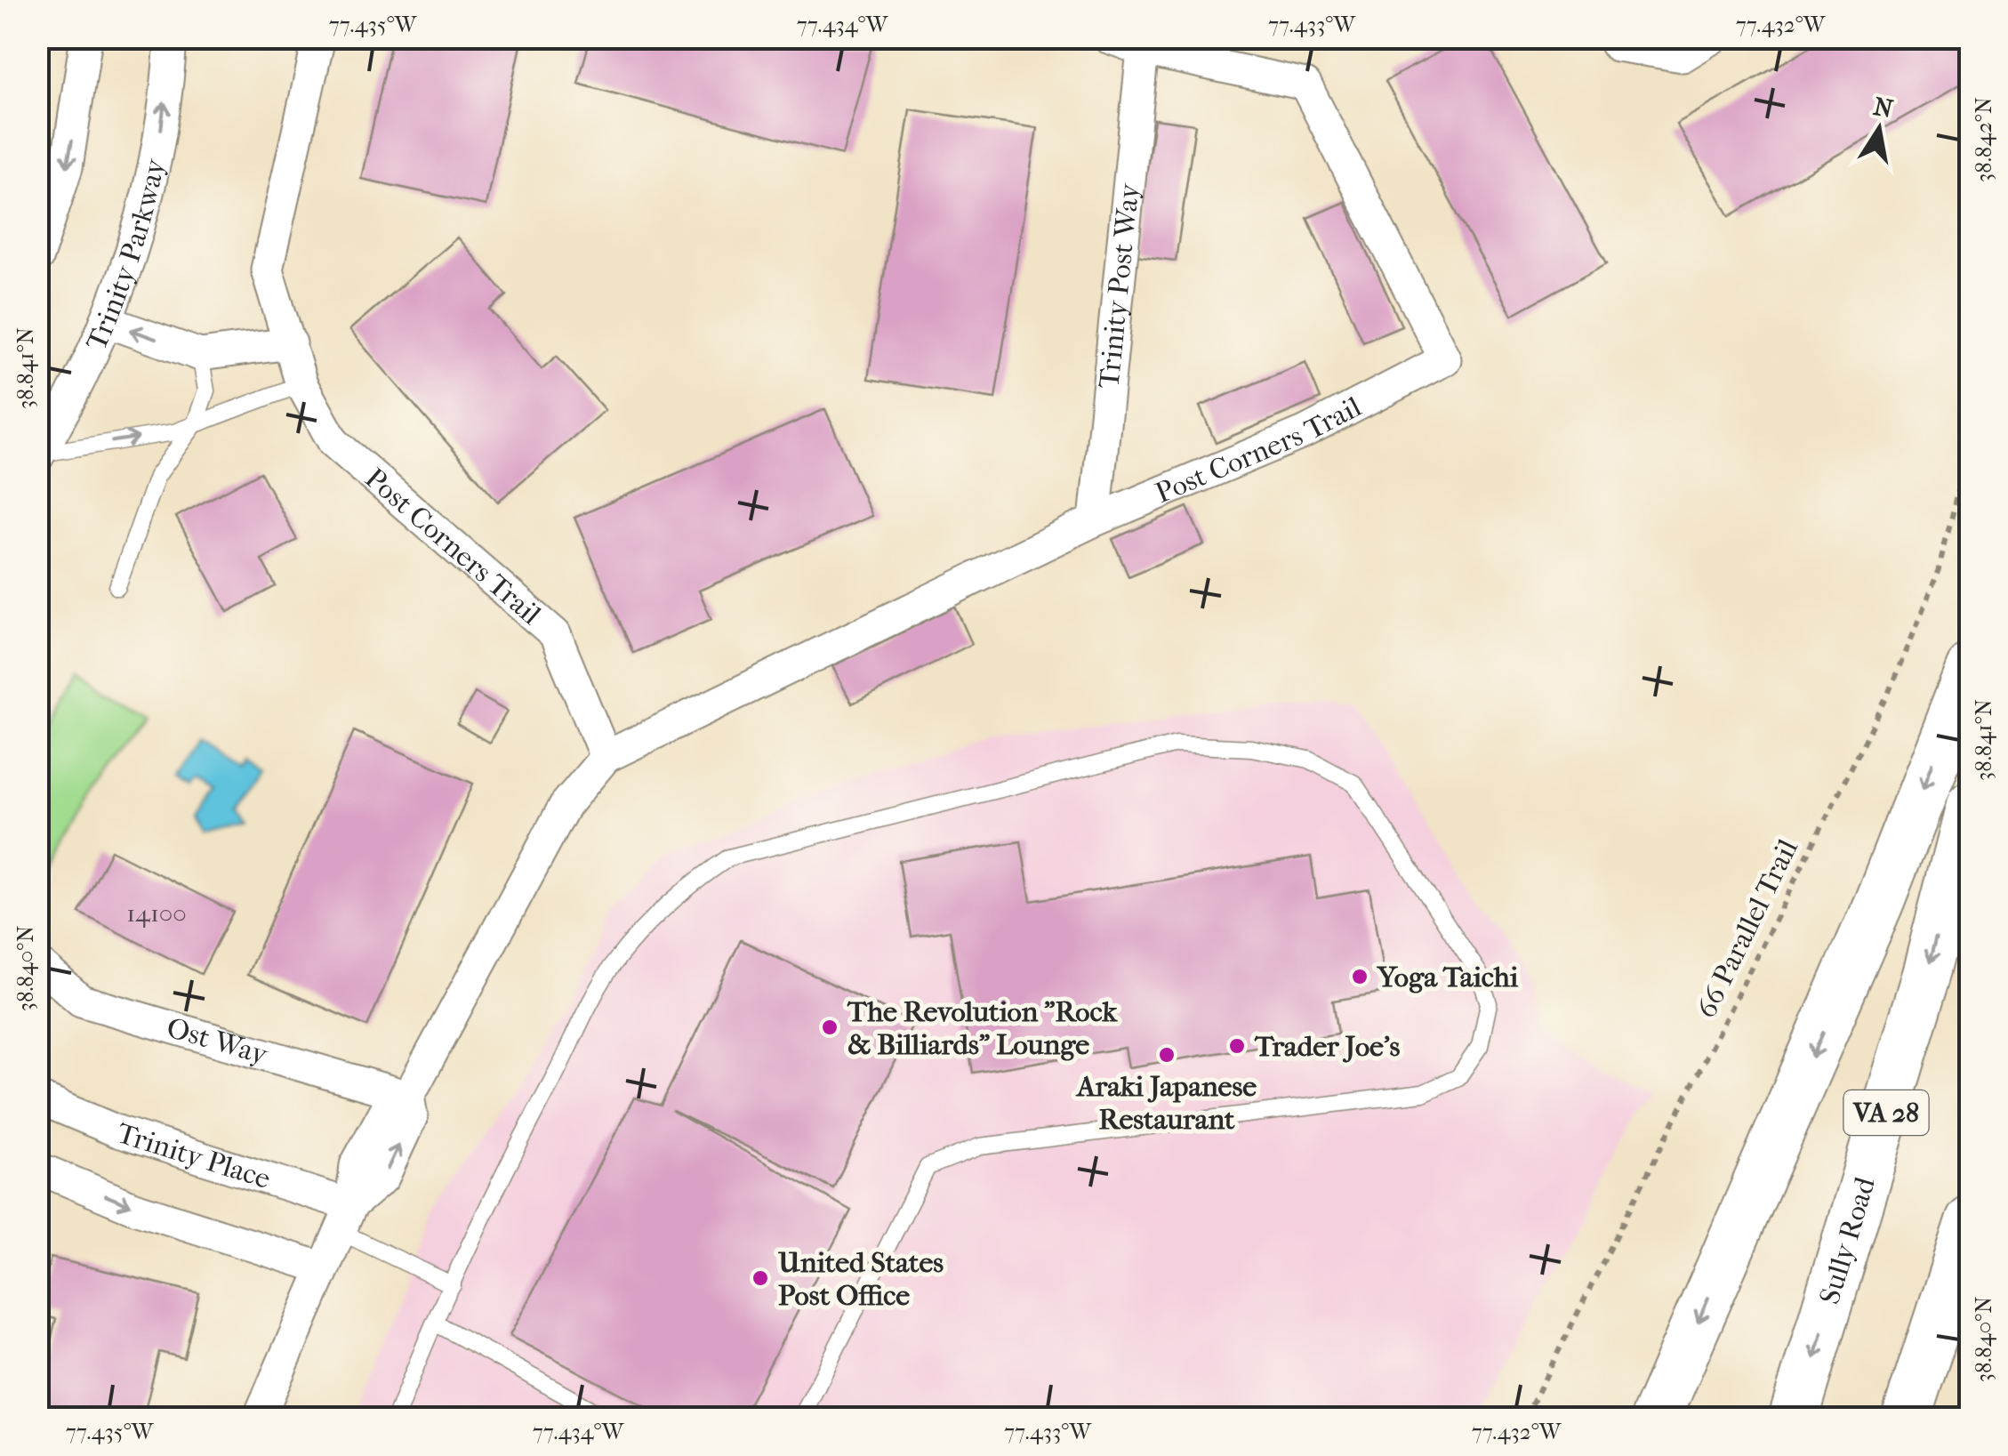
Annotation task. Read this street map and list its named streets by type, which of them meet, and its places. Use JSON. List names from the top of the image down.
{
  "streets": {
    "highway": ["VA 28", "Sully Road"],
    "street": [
      "Trinity Parkway",
      "Trinity Post Way",
      "Post Corners Trail",
      "Ost Way",
      "Trinity Place"
    ],
    "path": ["66 Parallel Trail"]
  },
  "crossings": [
    ["Trinity Post Way", "Post Corners Trail"],
    ["Post Corners Trail", "Ost Way"],
    ["Post Corners Trail", "Trinity Place"]
  ],
  "places": [
    "Yoga Taichi",
    "The Revolution \"Rock & Billiards\" Lounge",
    "Trader Joe's",
    "Araki Japanese Restaurant",
    "United States Post Office"
  ],
  "house_numbers": ["14100"],
  "north": "top",
  "coordinates": [
    "77.435°W",
    "77.434°W",
    "77.433°W",
    "77.432°W",
    "38.842°N",
    "38.841°N",
    "38.840°N"
  ]
}
